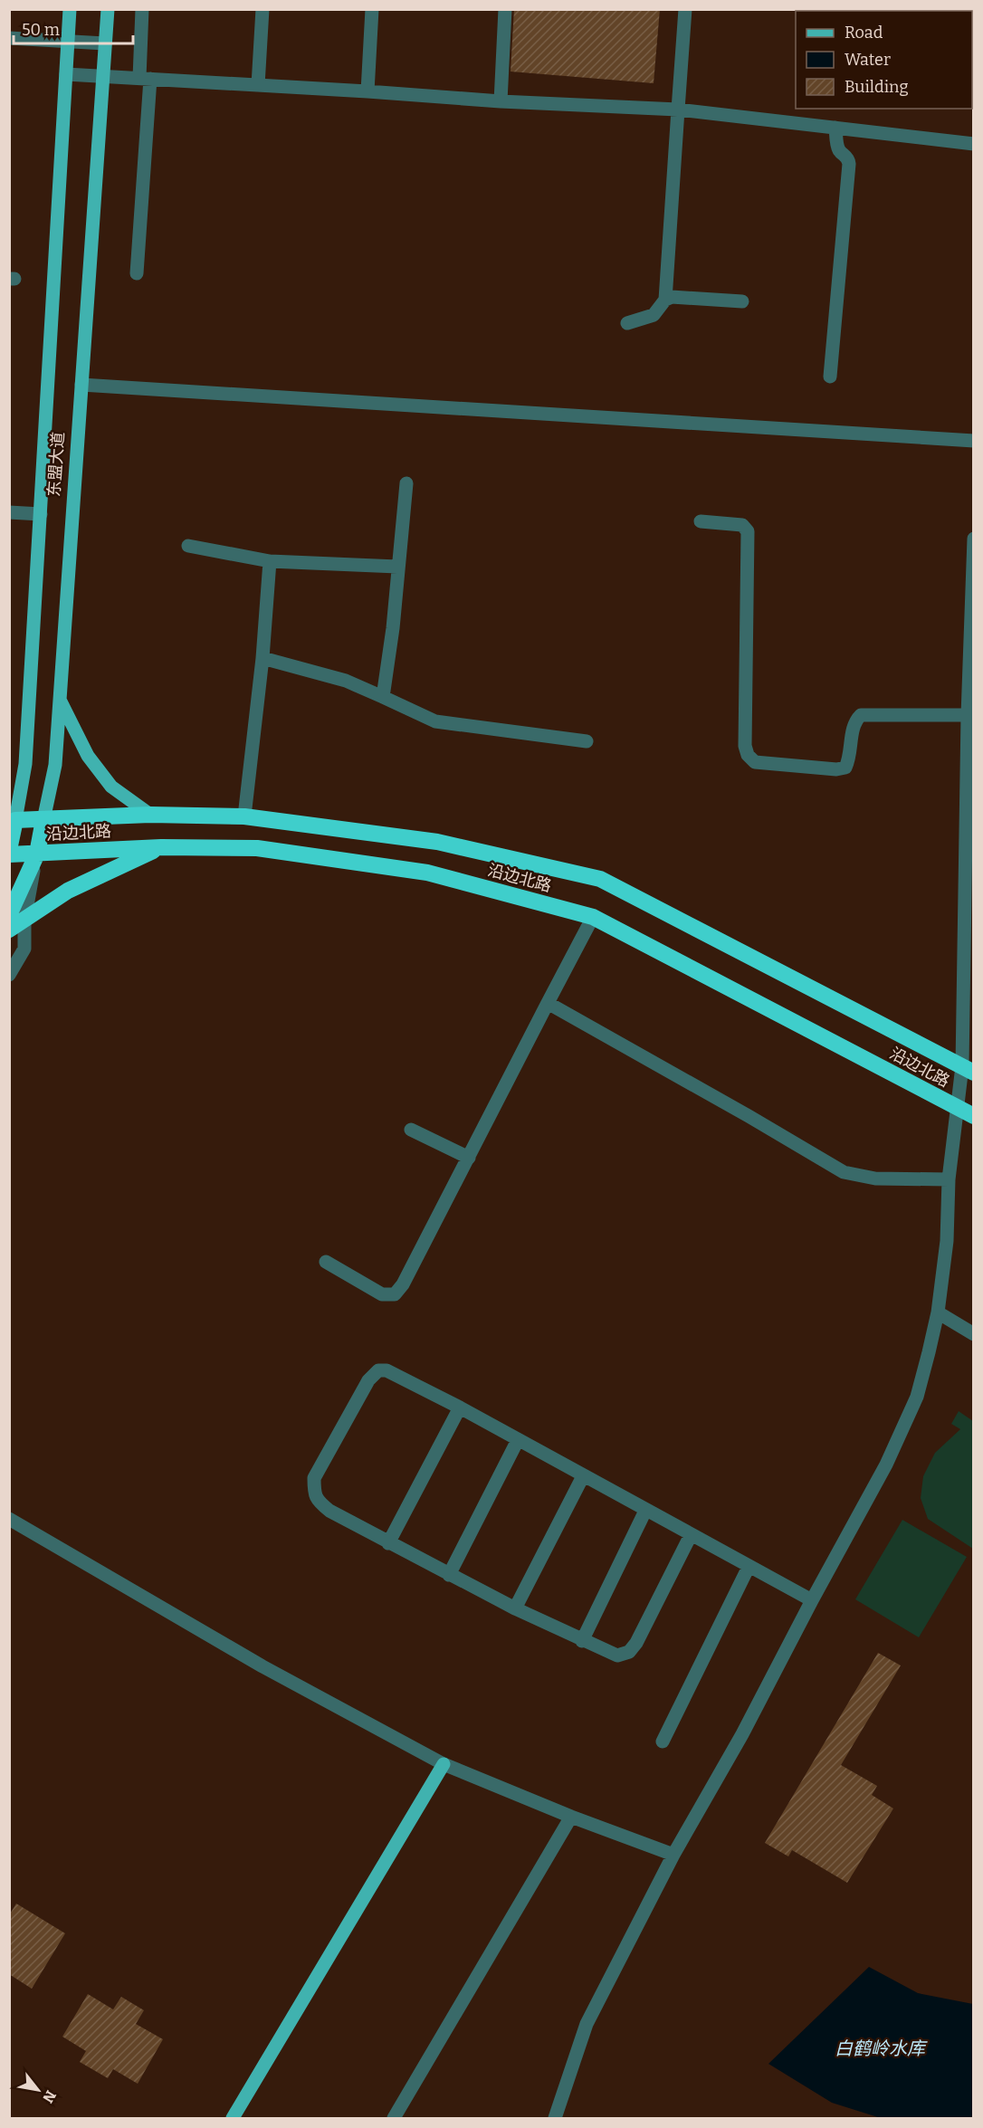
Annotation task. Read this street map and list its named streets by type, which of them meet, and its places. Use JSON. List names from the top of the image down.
{
  "streets": {
    "highway": ["东盟大道", "沿边北路"]
  },
  "crossings": [
    ["东盟大道", "沿边北路"]
  ],
  "water": ["白鹤岭水库"],
  "legend": ["Road", "Water", "Building"],
  "scale_bar": "50 m",
  "north": "bottom right"
}
